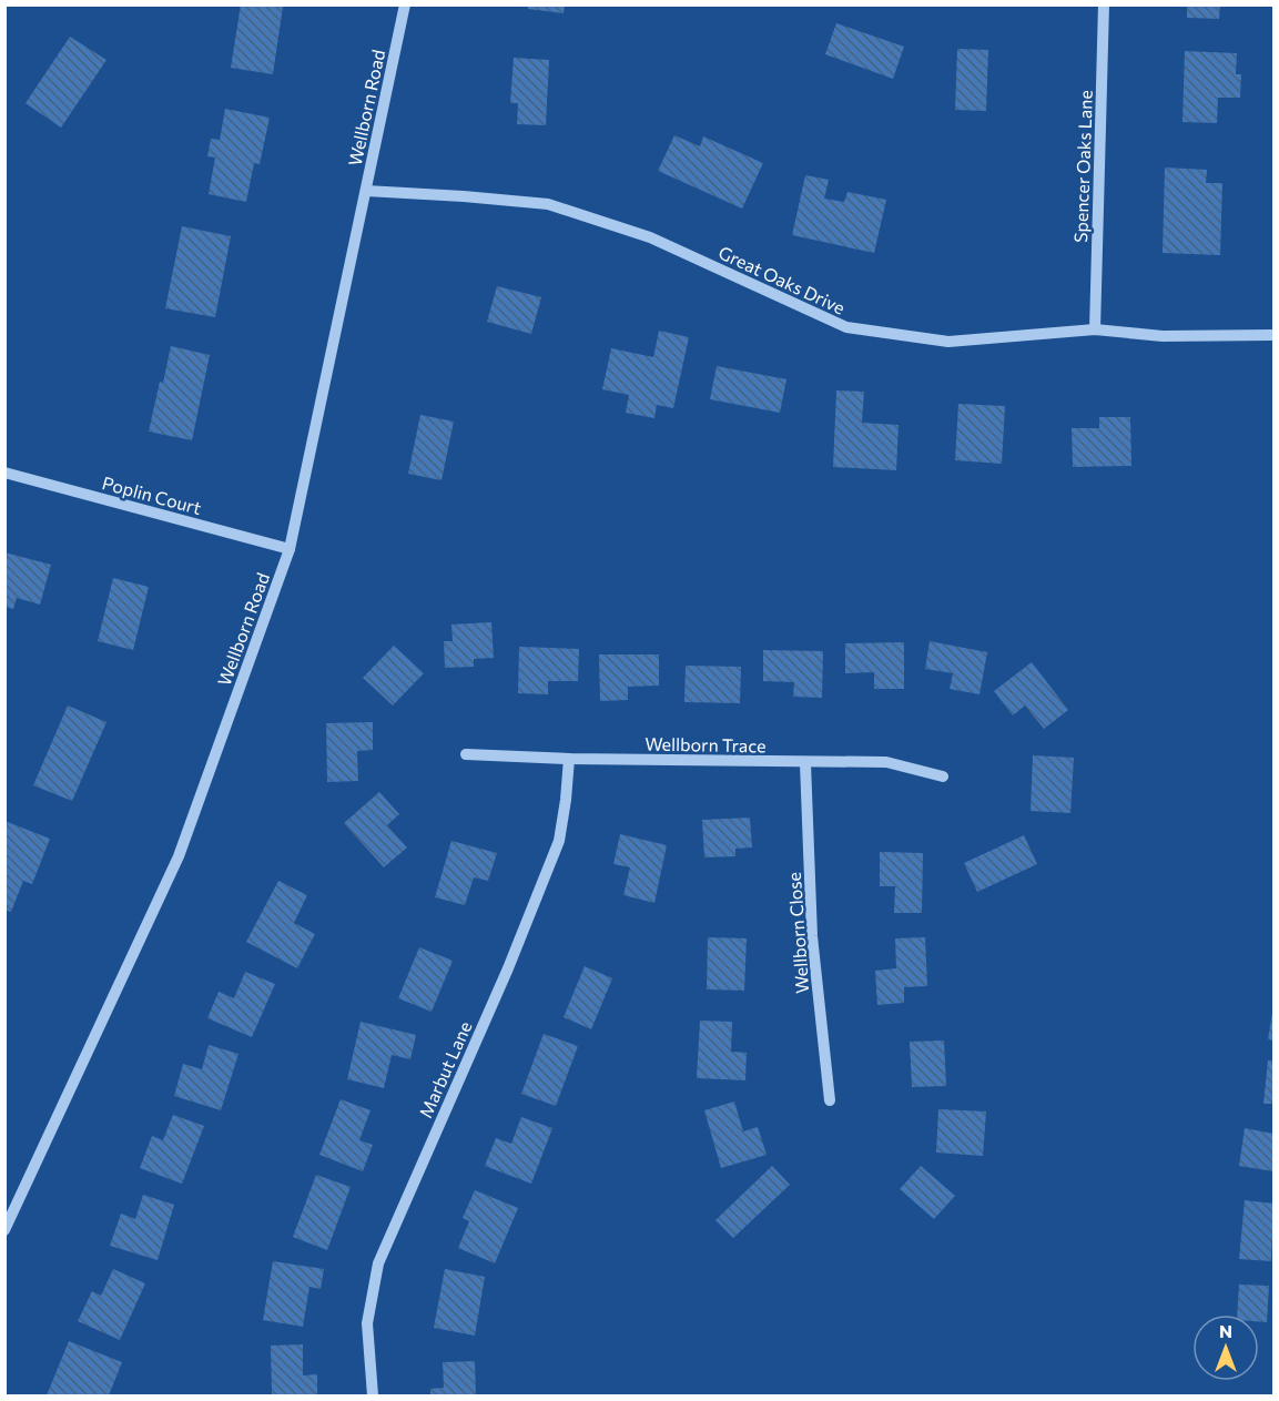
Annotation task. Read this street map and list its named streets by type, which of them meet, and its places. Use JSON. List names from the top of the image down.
{
  "streets": {
    "street": [
      "Wellborn Road",
      "Spencer Oaks Lane",
      "Great Oaks Drive",
      "Poplin Court",
      "Wellborn Trace",
      "Wellborn Close",
      "Marbut Lane"
    ]
  },
  "crossings": [
    ["Wellborn Road", "Great Oaks Drive"],
    ["Wellborn Road", "Poplin Court"],
    ["Spencer Oaks Lane", "Great Oaks Drive"],
    ["Wellborn Trace", "Wellborn Close"],
    ["Wellborn Trace", "Marbut Lane"]
  ],
  "north": "top"
}
